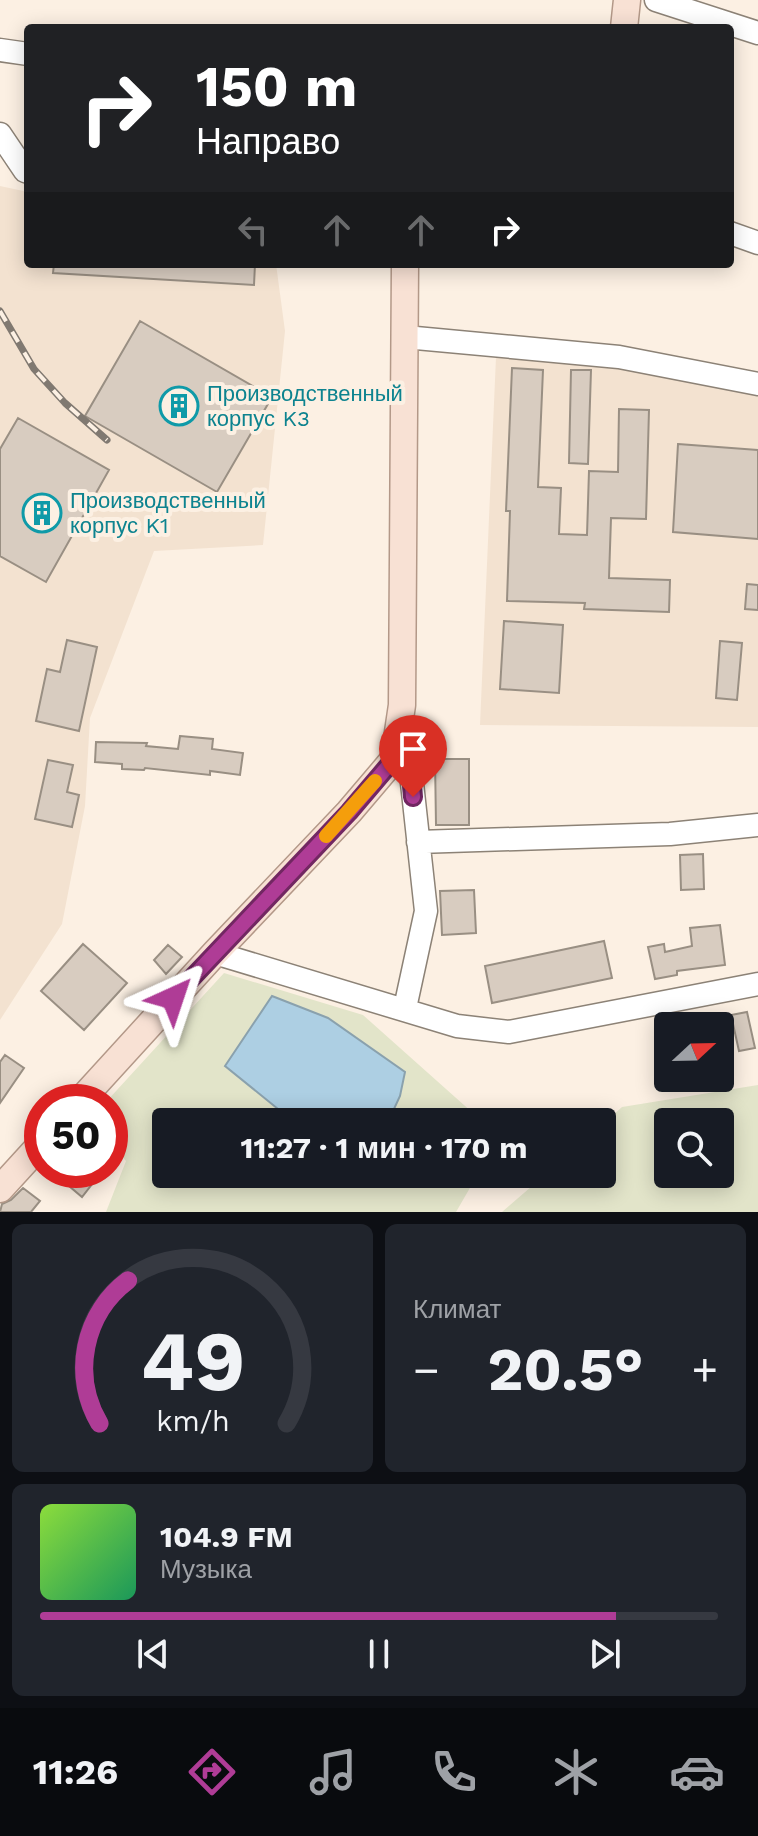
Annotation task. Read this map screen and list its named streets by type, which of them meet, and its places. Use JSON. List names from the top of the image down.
{
  "places": {
    "building": ["Производственный корпус K3", "Производственный корпус K1"]
  },
  "north": "right",
  "page": {
    "turn": ["150 m", "Направо"],
    "limit": "50",
    "trip": "11:27 · 1 мин · 170 m",
    "tile": "Климат",
    "heat": ["−", "20.5°", "+"],
    "song": ["104.9 FM", "Музыка"],
    "tabs": "11:26",
    "gauge": ["49", "km/h"]
  }
}
